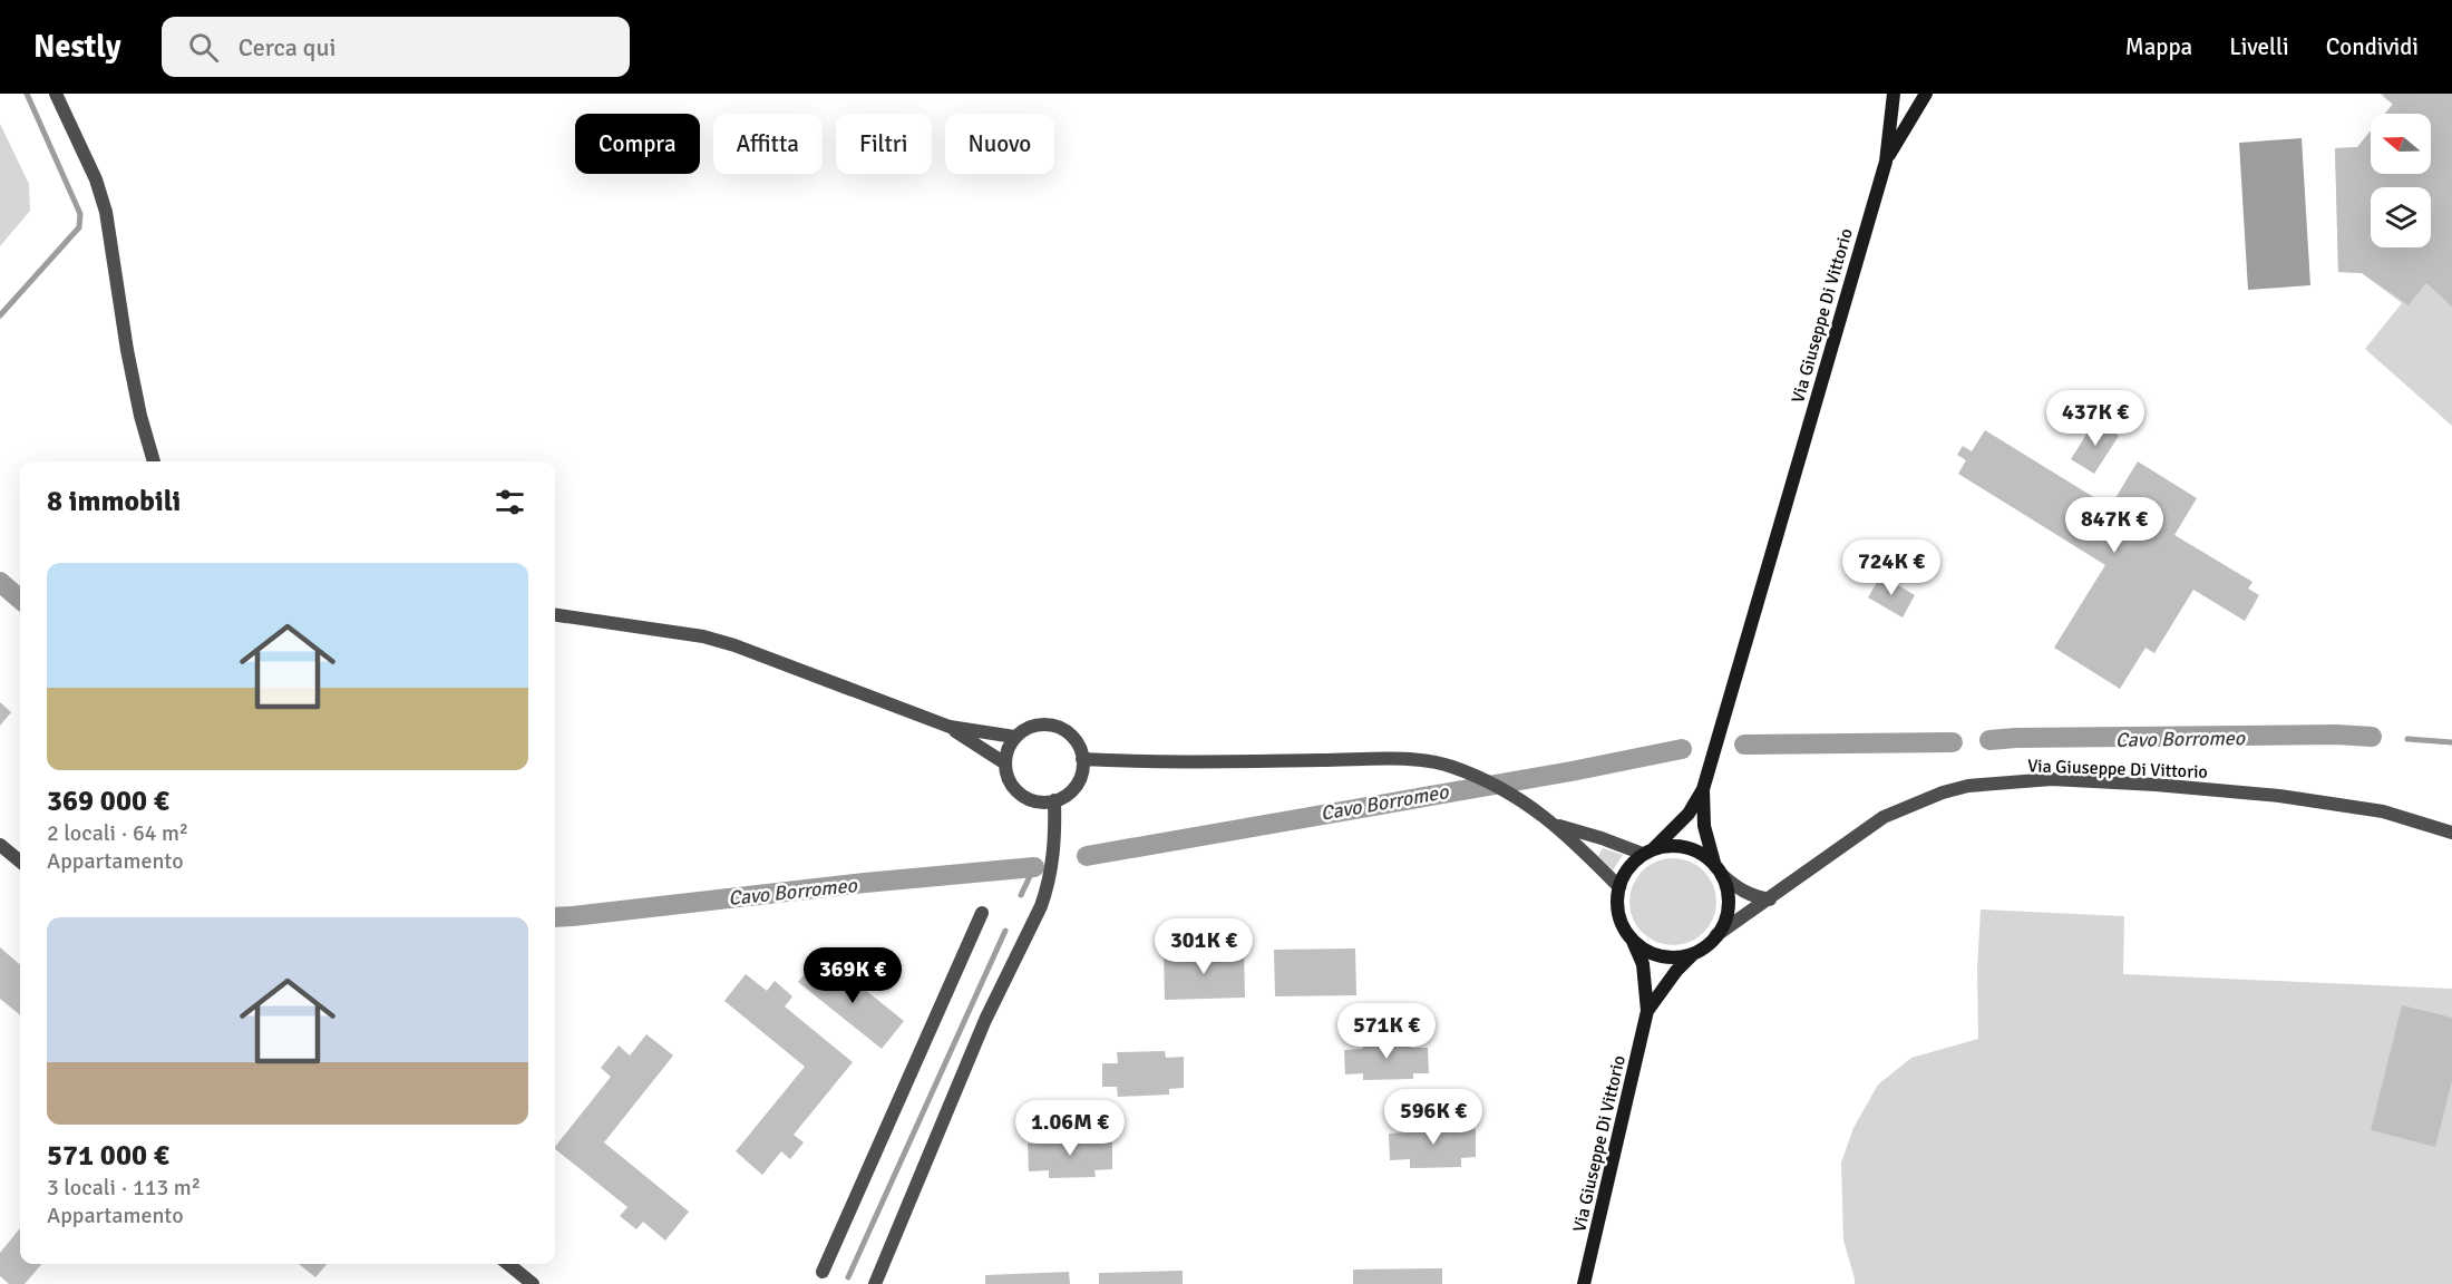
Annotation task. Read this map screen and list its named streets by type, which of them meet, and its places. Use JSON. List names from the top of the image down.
{
  "streets": {
    "main road": ["Via Giuseppe Di Vittorio"]
  },
  "water": ["Cavo Borromeo"],
  "north": "left",
  "page": {
    "header": "Nestly",
    "search": "Cerca qui",
    "nav": ["Mappa", "Livelli", "Condividi"],
    "chip": [
      "Compra",
      "Affitta",
      "Filtri",
      "Nuovo"
    ],
    "price": [
      "437K €",
      "847K €",
      "724K €",
      "301K €",
      "369K €",
      "571K €",
      "596K €",
      "1.06M €"
    ],
    "heading": "8 immobili",
    "list": [
      {
        "name": "369 000 €",
        "note": "2 locali · 64 m² · Appartamento"
      },
      {
        "name": "571 000 €",
        "note": "3 locali · 113 m² · Appartamento"
      }
    ]
  }
}
